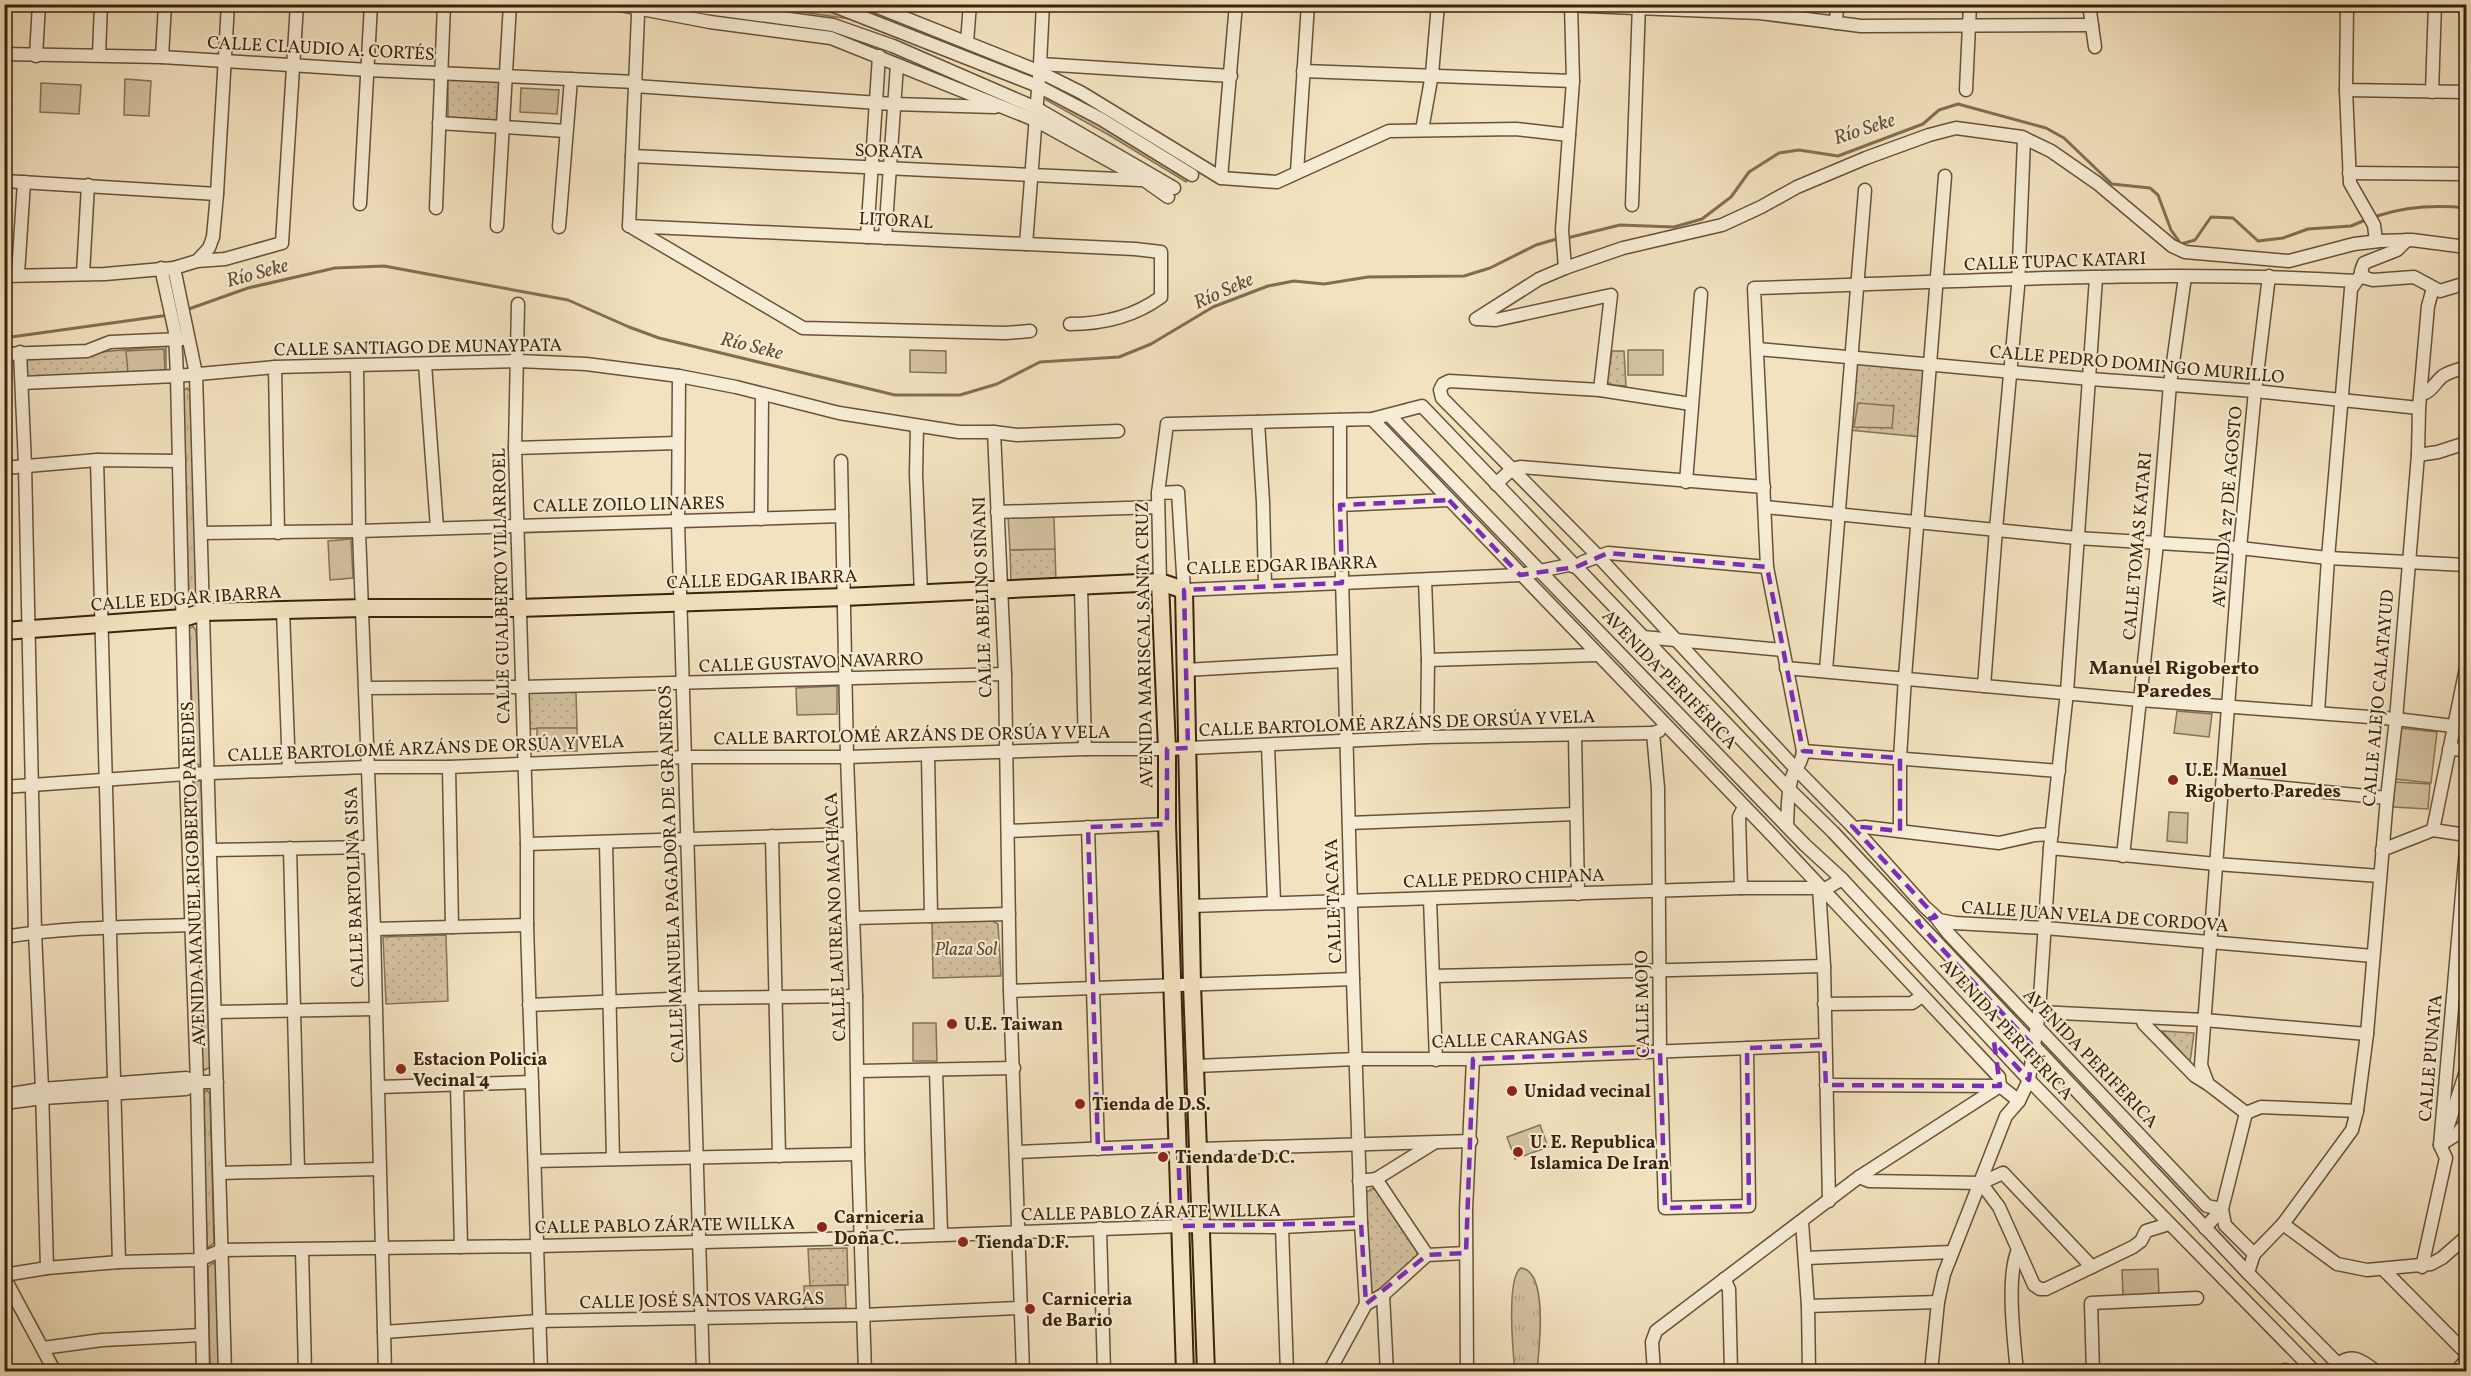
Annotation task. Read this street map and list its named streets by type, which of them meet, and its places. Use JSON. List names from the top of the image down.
{
  "streets": {
    "main road": ["CALLE EDGAR IBARRA", "AVENIDA MARISCAL SANTA CRUZ"],
    "street": [
      "CALLE CLAUDIO A. CORTÉS",
      "SORATA",
      "LITORAL",
      "CALLE TUPAC KATARI",
      "CALLE SANTIAGO DE MUNAYPATA",
      "CALLE PEDRO DOMINGO MURILLO",
      "CALLE ZOILO LINARES",
      "AVENIDA 27 DE AGOSTO",
      "CALLE TOMAS KATARI",
      "CALLE GUALBERTO VILLARROEL",
      "CALLE ABELINO SIÑANI",
      "CALLE GUSTAVO NAVARRO",
      "AVENIDA PERIFÉRICA",
      "CALLE ALEJO CALATAYUD",
      "CALLE BARTOLOMÉ ARZÁNS DE ORSÚA Y VELA",
      "AVENIDA MANUEL RIGOBERTO PAREDES",
      "CALLE MANUELA PAGADORA DE GRANEROS",
      "CALLE PEDRO CHIPANA",
      "CALLE BARTOLINA SISA",
      "CALLE TACAYA",
      "CALLE JUAN VELA DE CORDOVA",
      "CALLE LAUREANO MACHACA",
      "CALLE MOJO",
      "CALLE CARANGAS",
      "AVENIDA PERIFERICA",
      "CALLE PUNATA",
      "CALLE PABLO ZÁRATE WILLKA",
      "CALLE JOSÉ SANTOS VARGAS"
    ]
  },
  "crossings": [
    ["CALLE TUPAC KATARI", "CALLE PEDRO DOMINGO MURILLO"],
    ["CALLE TUPAC KATARI", "AVENIDA 27 DE AGOSTO"],
    ["CALLE TUPAC KATARI", "CALLE TOMAS KATARI"],
    ["CALLE TUPAC KATARI", "CALLE ALEJO CALATAYUD"],
    ["CALLE SANTIAGO DE MUNAYPATA", "CALLE GUALBERTO VILLARROEL"],
    ["CALLE SANTIAGO DE MUNAYPATA", "CALLE ABELINO SIÑANI"],
    ["CALLE SANTIAGO DE MUNAYPATA", "AVENIDA MANUEL RIGOBERTO PAREDES"],
    ["CALLE SANTIAGO DE MUNAYPATA", "CALLE MANUELA PAGADORA DE GRANEROS"],
    ["CALLE SANTIAGO DE MUNAYPATA", "CALLE BARTOLINA SISA"],
    ["CALLE PEDRO DOMINGO MURILLO", "AVENIDA 27 DE AGOSTO"],
    ["CALLE PEDRO DOMINGO MURILLO", "CALLE TOMAS KATARI"],
    ["CALLE PEDRO DOMINGO MURILLO", "CALLE ALEJO CALATAYUD"],
    ["CALLE ZOILO LINARES", "CALLE GUALBERTO VILLARROEL"],
    ["CALLE ZOILO LINARES", "AVENIDA MANUEL RIGOBERTO PAREDES"],
    ["CALLE ZOILO LINARES", "CALLE MANUELA PAGADORA DE GRANEROS"],
    ["CALLE ZOILO LINARES", "CALLE BARTOLINA SISA"],
    ["CALLE ZOILO LINARES", "CALLE LAUREANO MACHACA"],
    ["AVENIDA 27 DE AGOSTO", "CALLE JUAN VELA DE CORDOVA"],
    ["CALLE EDGAR IBARRA", "CALLE GUALBERTO VILLARROEL"],
    ["CALLE EDGAR IBARRA", "CALLE ABELINO SIÑANI"],
    ["CALLE EDGAR IBARRA", "AVENIDA MARISCAL SANTA CRUZ"],
    ["CALLE EDGAR IBARRA", "AVENIDA PERIFÉRICA"],
    ["CALLE EDGAR IBARRA", "AVENIDA MANUEL RIGOBERTO PAREDES"],
    ["CALLE EDGAR IBARRA", "CALLE MANUELA PAGADORA DE GRANEROS"],
    ["CALLE EDGAR IBARRA", "CALLE BARTOLINA SISA"],
    ["CALLE EDGAR IBARRA", "CALLE TACAYA"],
    ["CALLE EDGAR IBARRA", "CALLE JUAN VELA DE CORDOVA"],
    ["CALLE EDGAR IBARRA", "CALLE LAUREANO MACHACA"],
    ["CALLE GUALBERTO VILLARROEL", "CALLE GUSTAVO NAVARRO"],
    ["CALLE GUALBERTO VILLARROEL", "CALLE BARTOLOMÉ ARZÁNS DE ORSÚA Y VELA"],
    ["CALLE GUALBERTO VILLARROEL", "CALLE PABLO ZÁRATE WILLKA"],
    ["CALLE GUALBERTO VILLARROEL", "CALLE JOSÉ SANTOS VARGAS"],
    ["CALLE ABELINO SIÑANI", "CALLE GUSTAVO NAVARRO"],
    ["CALLE ABELINO SIÑANI", "CALLE BARTOLOMÉ ARZÁNS DE ORSÚA Y VELA"],
    ["CALLE ABELINO SIÑANI", "CALLE PABLO ZÁRATE WILLKA"],
    ["CALLE ABELINO SIÑANI", "CALLE JOSÉ SANTOS VARGAS"],
    ["AVENIDA MARISCAL SANTA CRUZ", "CALLE BARTOLOMÉ ARZÁNS DE ORSÚA Y VELA"],
    ["AVENIDA MARISCAL SANTA CRUZ", "CALLE PEDRO CHIPANA"],
    ["AVENIDA MARISCAL SANTA CRUZ", "CALLE CARANGAS"],
    ["AVENIDA MARISCAL SANTA CRUZ", "CALLE PABLO ZÁRATE WILLKA"],
    ["CALLE GUSTAVO NAVARRO", "CALLE MANUELA PAGADORA DE GRANEROS"],
    ["CALLE GUSTAVO NAVARRO", "CALLE BARTOLINA SISA"],
    ["CALLE GUSTAVO NAVARRO", "CALLE LAUREANO MACHACA"],
    ["AVENIDA PERIFÉRICA", "CALLE PEDRO CHIPANA"],
    ["CALLE ALEJO CALATAYUD", "CALLE JUAN VELA DE CORDOVA"],
    ["CALLE BARTOLOMÉ ARZÁNS DE ORSÚA Y VELA", "AVENIDA MANUEL RIGOBERTO PAREDES"],
    ["CALLE BARTOLOMÉ ARZÁNS DE ORSÚA Y VELA", "CALLE MANUELA PAGADORA DE GRANEROS"],
    ["CALLE BARTOLOMÉ ARZÁNS DE ORSÚA Y VELA", "CALLE BARTOLINA SISA"],
    ["CALLE BARTOLOMÉ ARZÁNS DE ORSÚA Y VELA", "CALLE TACAYA"],
    ["CALLE BARTOLOMÉ ARZÁNS DE ORSÚA Y VELA", "CALLE LAUREANO MACHACA"],
    ["CALLE BARTOLOMÉ ARZÁNS DE ORSÚA Y VELA", "CALLE MOJO"],
    ["AVENIDA MANUEL RIGOBERTO PAREDES", "CALLE PABLO ZÁRATE WILLKA"],
    ["CALLE MANUELA PAGADORA DE GRANEROS", "CALLE PABLO ZÁRATE WILLKA"],
    ["CALLE MANUELA PAGADORA DE GRANEROS", "CALLE JOSÉ SANTOS VARGAS"],
    ["CALLE PEDRO CHIPANA", "CALLE TACAYA"],
    ["CALLE PEDRO CHIPANA", "CALLE MOJO"],
    ["CALLE BARTOLINA SISA", "CALLE PABLO ZÁRATE WILLKA"],
    ["CALLE BARTOLINA SISA", "CALLE JOSÉ SANTOS VARGAS"],
    ["CALLE TACAYA", "CALLE CARANGAS"],
    ["CALLE TACAYA", "CALLE PABLO ZÁRATE WILLKA"],
    ["CALLE JUAN VELA DE CORDOVA", "AVENIDA PERIFERICA"],
    ["CALLE LAUREANO MACHACA", "CALLE PABLO ZÁRATE WILLKA"],
    ["CALLE LAUREANO MACHACA", "CALLE JOSÉ SANTOS VARGAS"],
    ["CALLE MOJO", "CALLE CARANGAS"]
  ],
  "districts": ["Manuel Rigoberto Paredes"],
  "water": ["Río Seke"],
  "parks": ["Plaza Sol"],
  "places": [
    "U.E. Manuel Rigoberto Paredes",
    "U.E. Taiwan",
    "Estacion Policia Vecinal 4",
    "Unidad vecinal",
    "Tienda de D.S.",
    "U. E. Republica Islamica De Iran",
    "Tienda de D.C.",
    "Carniceria Doña C.",
    "Tienda D.F.",
    "Carniceria de Bario"
  ]
}
